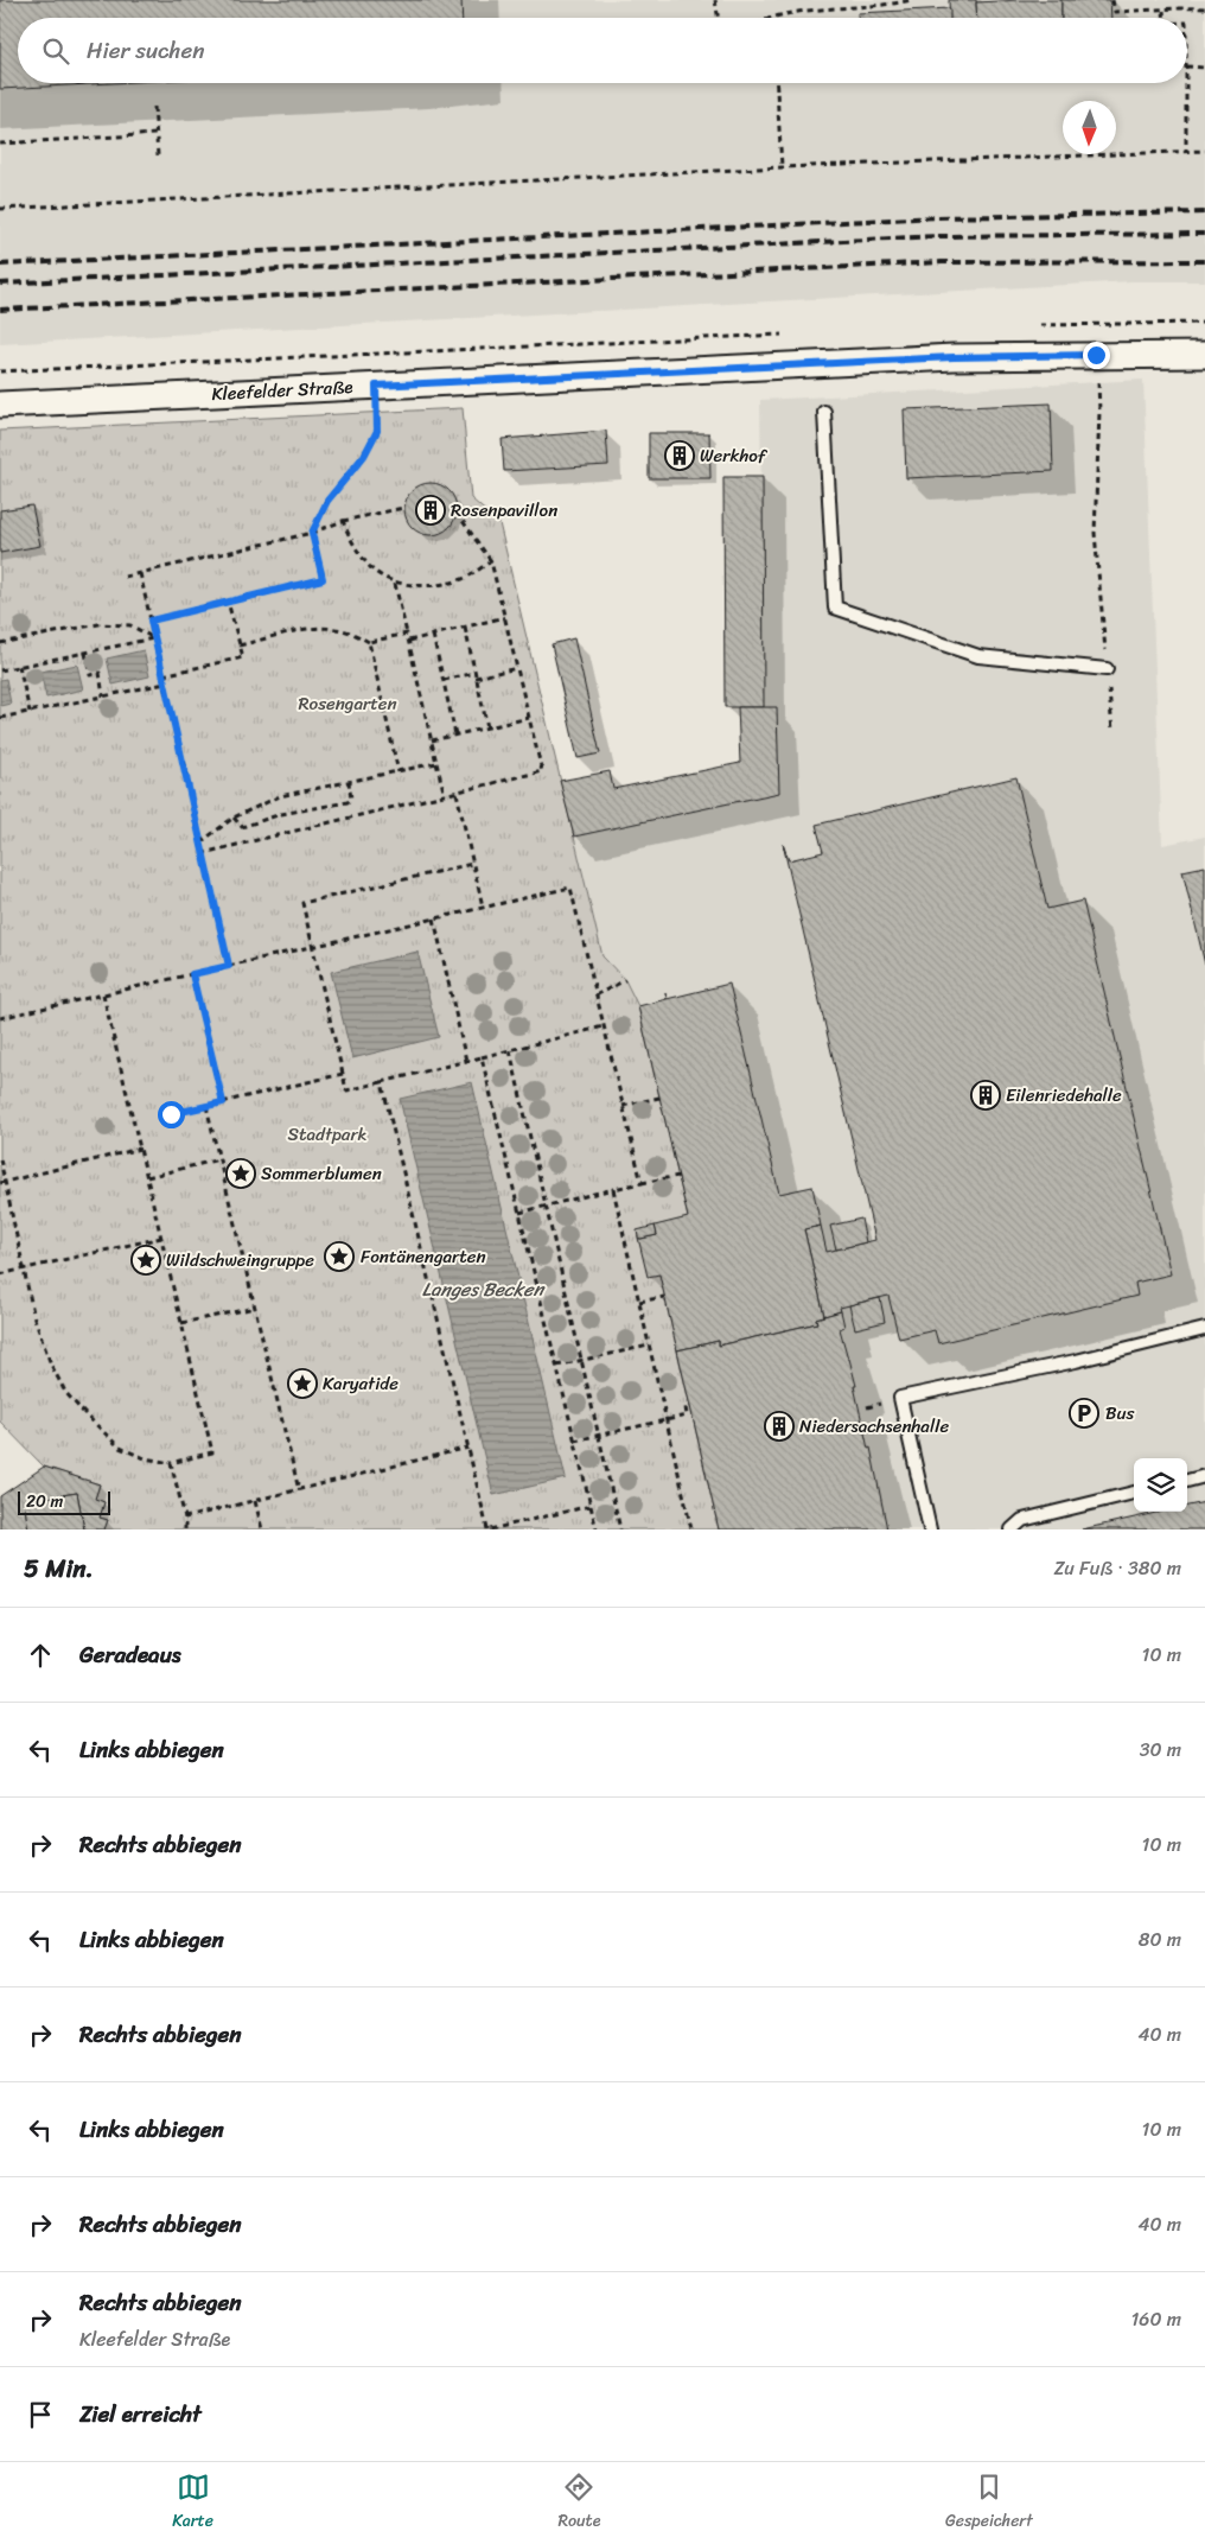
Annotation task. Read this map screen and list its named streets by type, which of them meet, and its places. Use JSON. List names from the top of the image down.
{
  "streets": {
    "street": ["Kleefelder Straße"]
  },
  "water": ["Langes Becken"],
  "parks": ["Rosengarten", "Stadtpark"],
  "places": {
    "building": [
      "Werkhof",
      "Rosenpavillon",
      "Eilenriedehalle",
      "Niedersachsenhalle"
    ],
    "place": [
      "Sommerblumen",
      "Fontänengarten",
      "Wildschweingruppe",
      "Karyatide"
    ],
    "parking": ["Bus"]
  },
  "scale_bar": "20 m",
  "north": "bottom",
  "page": {
    "search": "Hier suchen",
    "scale": "20 m",
    "heading": ["5 Min.", "Zu Fuß · 380 m"],
    "list": [
      ["Geradeaus", "10 m"],
      ["Links abbiegen", "30 m"],
      ["Rechts abbiegen", "10 m"],
      ["Links abbiegen", "80 m"],
      ["Rechts abbiegen", "40 m"],
      ["Links abbiegen", "10 m"],
      ["Rechts abbiegen", "40 m"],
      ["Rechts abbiegen", "Kleefelder Straße", "160 m"],
      "Ziel erreicht"
    ],
    "nav": ["Karte", "Route", "Gespeichert"]
  }
}
